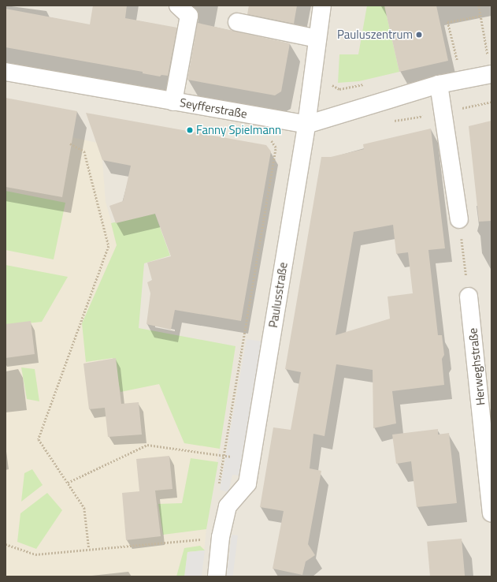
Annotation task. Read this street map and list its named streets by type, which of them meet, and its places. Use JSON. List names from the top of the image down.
{
  "streets": {
    "street": ["Seyfferstraße", "Paulusstraße", "Herweghstraße"]
  },
  "crossings": [
    ["Seyfferstraße", "Paulusstraße"]
  ],
  "places": ["Pauluszentrum", "Fanny Spielmann"]
}
